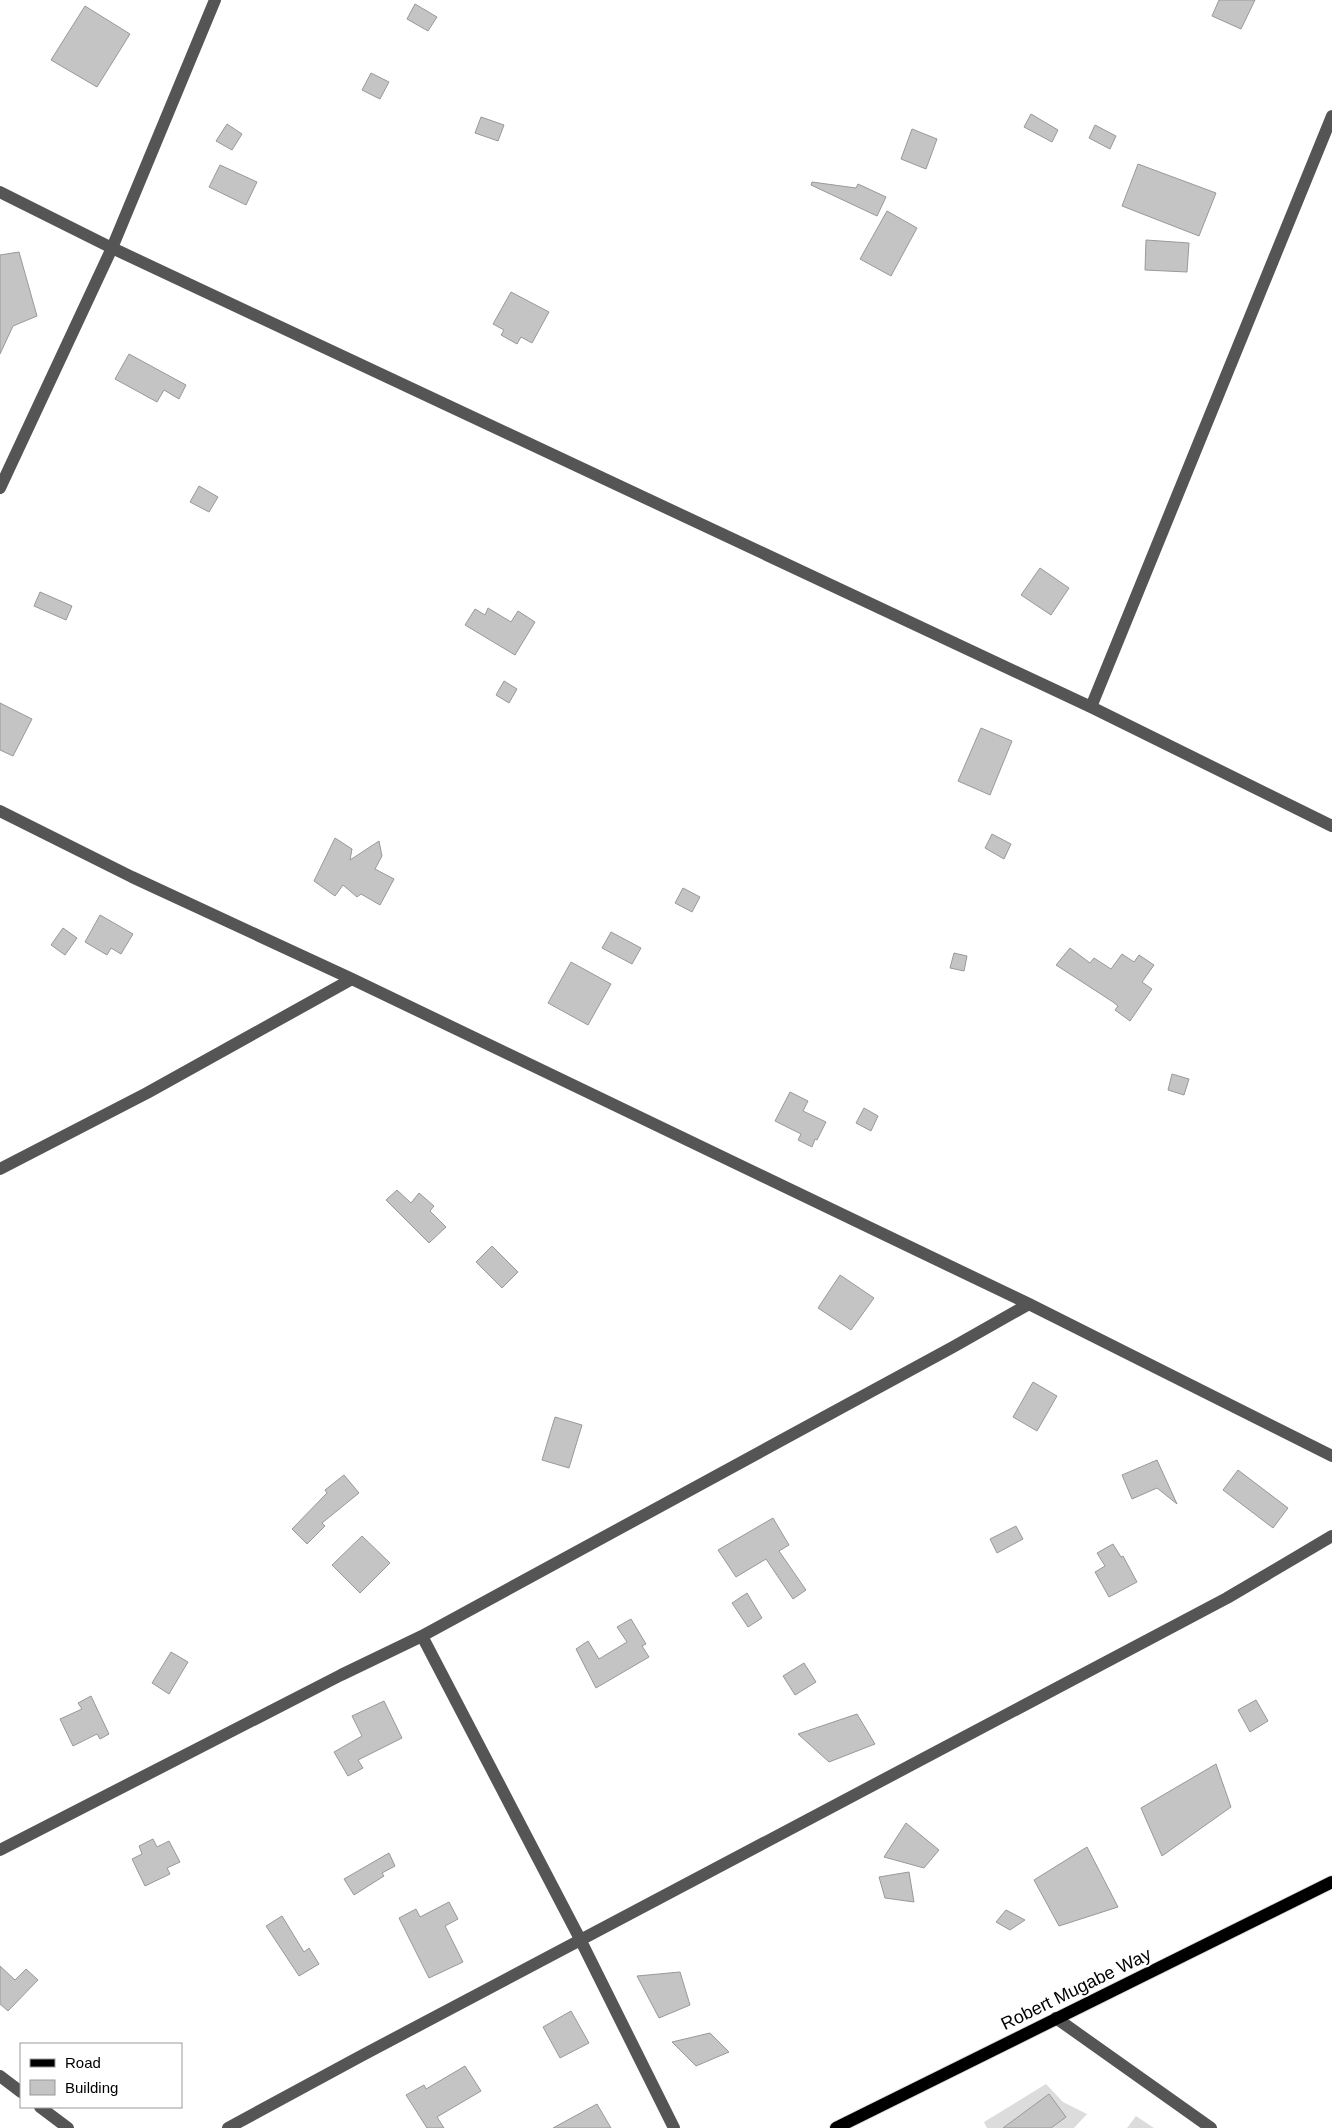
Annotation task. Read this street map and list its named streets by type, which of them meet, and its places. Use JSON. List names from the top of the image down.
{
  "streets": {
    "main road": ["Robert Mugabe Way"]
  },
  "legend": ["Road", "Building"]
}
